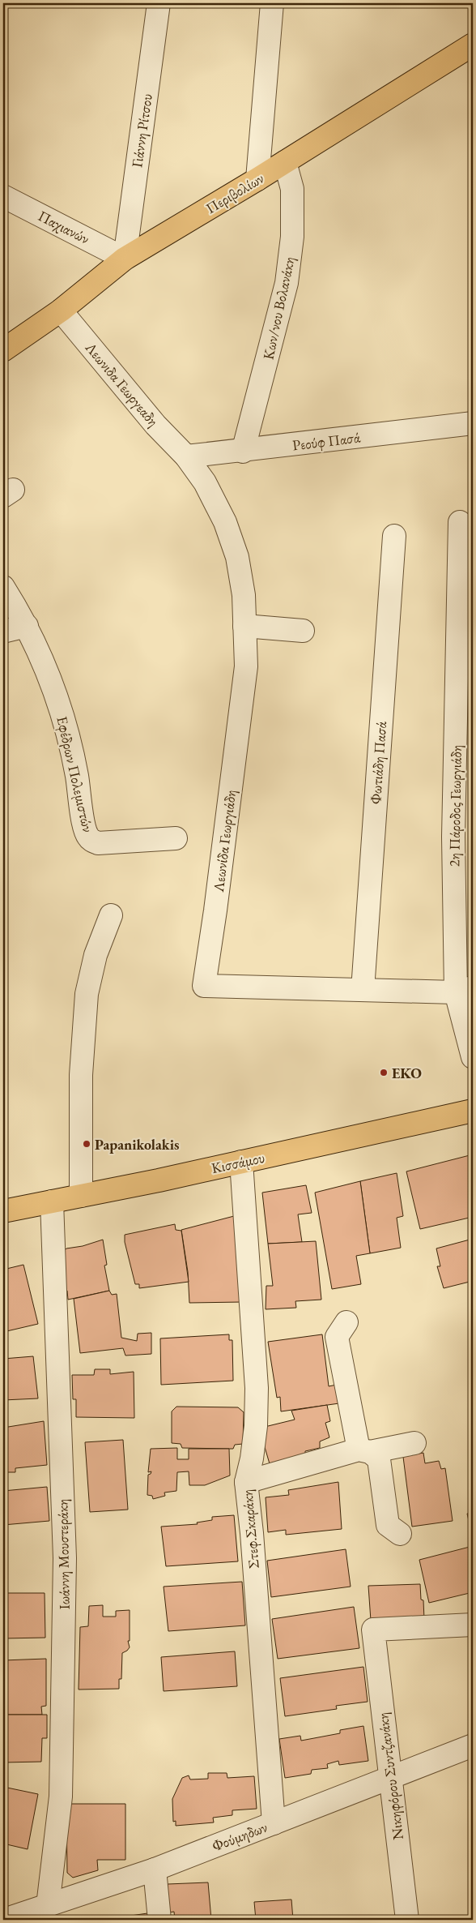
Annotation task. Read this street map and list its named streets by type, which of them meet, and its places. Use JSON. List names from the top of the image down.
{
  "streets": {
    "main road": ["Περιβολίων", "Κισσάμου"],
    "street": [
      "Γιάννη Ρίτσου",
      "Παχιανών",
      "Κων/νου Βολανάκη",
      "Λεωνιδα Γεωργεαδη",
      "Ρεούφ Πασά",
      "Φωτιάδη Πασά",
      "Εφέδρων Πολεμιστών",
      "2η Πάροδος Γεωργιάδη",
      "Λεωνίδα Γεωργιάδη",
      "Στεφ.Σκαράκη",
      "Ιωάννη Μουστεράκη",
      "Νικηφόρου Συντζανάκη",
      "Φούμηδων"
    ]
  },
  "crossings": [
    ["Γιάννη Ρίτσου", "Περιβολίων"],
    ["Γιάννη Ρίτσου", "Παχιανών"],
    ["Περιβολίων", "Παχιανών"],
    ["Περιβολίων", "Κων/νου Βολανάκη"],
    ["Περιβολίων", "Λεωνιδα Γεωργεαδη"],
    ["Κων/νου Βολανάκη", "Ρεούφ Πασά"],
    ["Λεωνιδα Γεωργεαδη", "Ρεούφ Πασά"],
    ["Λεωνιδα Γεωργεαδη", "Λεωνίδα Γεωργιάδη"],
    ["Ρεούφ Πασά", "Λεωνίδα Γεωργιάδη"],
    ["Φωτιάδη Πασά", "Λεωνίδα Γεωργιάδη"],
    ["2η Πάροδος Γεωργιάδη", "Λεωνίδα Γεωργιάδη"],
    ["Κισσάμου", "Στεφ.Σκαράκη"],
    ["Κισσάμου", "Ιωάννη Μουστεράκη"],
    ["Στεφ.Σκαράκη", "Φούμηδων"],
    ["Ιωάννη Μουστεράκη", "Φούμηδων"],
    ["Νικηφόρου Συντζανάκη", "Φούμηδων"]
  ],
  "places": ["EKO", "Papanikolakis"]
}
